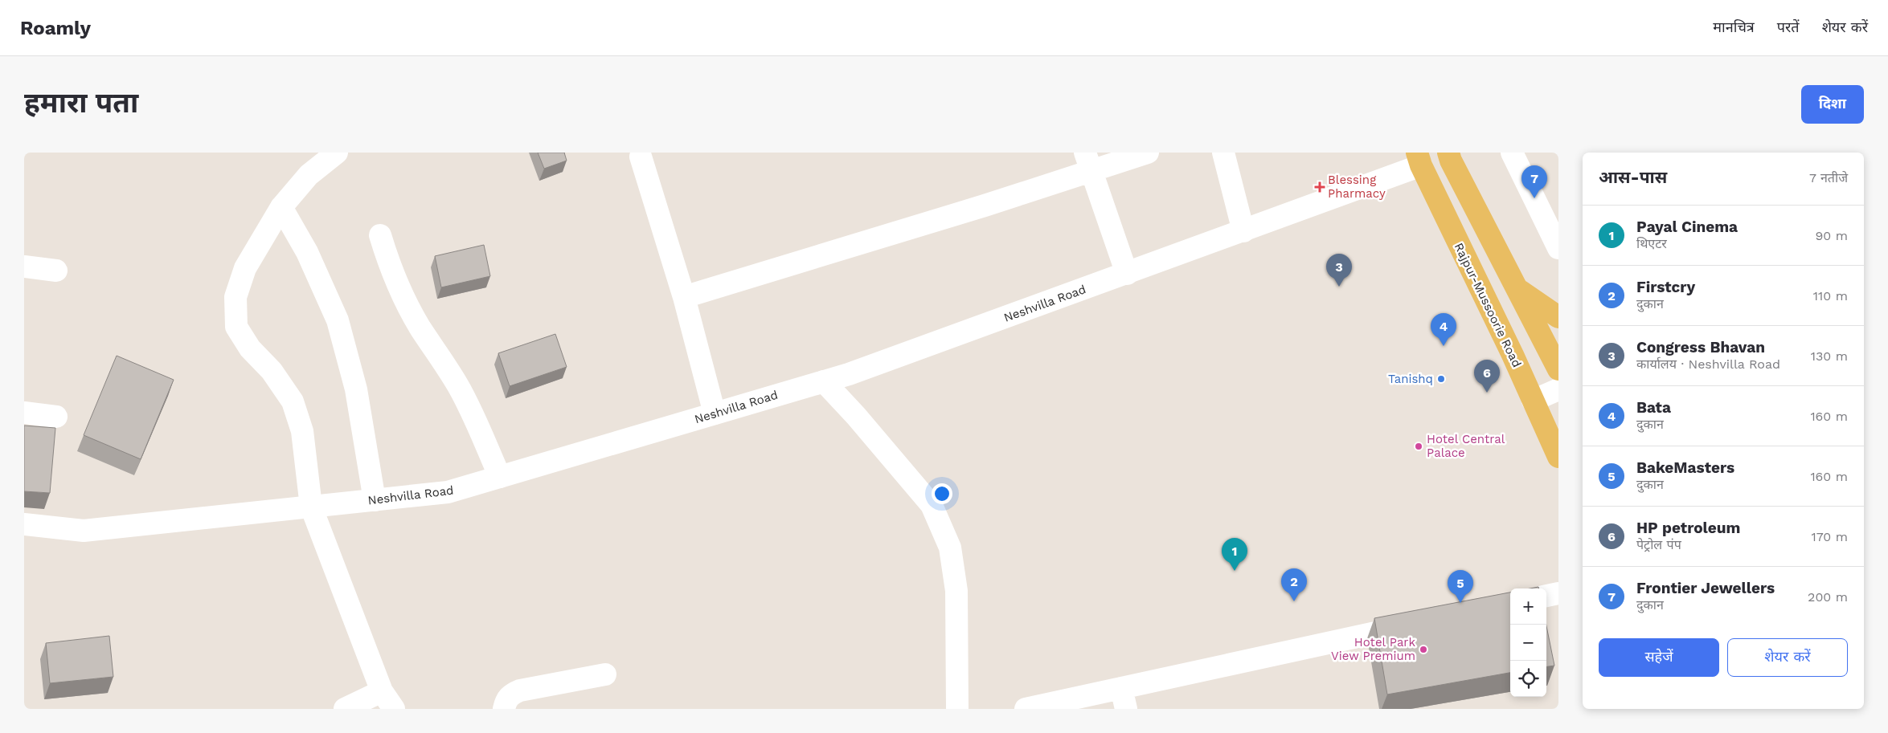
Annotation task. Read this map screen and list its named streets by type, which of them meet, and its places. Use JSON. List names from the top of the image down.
{
  "streets": {
    "main road": ["Rajpur-Mussoorie Road"],
    "street": ["Neshvilla Road"]
  },
  "crossings": [
    ["Neshvilla Road", "Rajpur-Mussoorie Road"]
  ],
  "places": {
    "health": ["Blessing Pharmacy"],
    "other": ["Tanishq", "Hotel Central Palace", "Hotel Park View Premium"]
  },
  "page": {
    "header": "Roamly",
    "nav": ["मानचित्र", "परतें", "शेयर करें"],
    "buttons": [
      "दिशा",
      ["सहेजें", "शेयर करें"]
    ],
    "title": "हमारा पता",
    "heading": ["आस-पास", "7 नतीजे"],
    "pins": [
      "7",
      "3",
      "4",
      "6",
      "1",
      "2",
      "5"
    ],
    "list": [
      {
        "mark": "1",
        "name": "Payal Cinema",
        "note": "थिएटर",
        "value": "90 m"
      },
      {
        "mark": "2",
        "name": "Firstcry",
        "note": "दुकान",
        "value": "110 m"
      },
      {
        "mark": "3",
        "name": "Congress Bhavan",
        "note": "कार्यालय · Neshvilla Road",
        "value": "130 m"
      },
      {
        "mark": "4",
        "name": "Bata",
        "note": "दुकान",
        "value": "160 m"
      },
      {
        "mark": "5",
        "name": "BakeMasters",
        "note": "दुकान",
        "value": "160 m"
      },
      {
        "mark": "6",
        "name": "HP petroleum",
        "note": "पेट्रोल पंप",
        "value": "170 m"
      },
      {
        "mark": "7",
        "name": "Frontier Jewellers",
        "note": "दुकान",
        "value": "200 m"
      }
    ],
    "map_buttons": ["+", "−"]
  }
}
